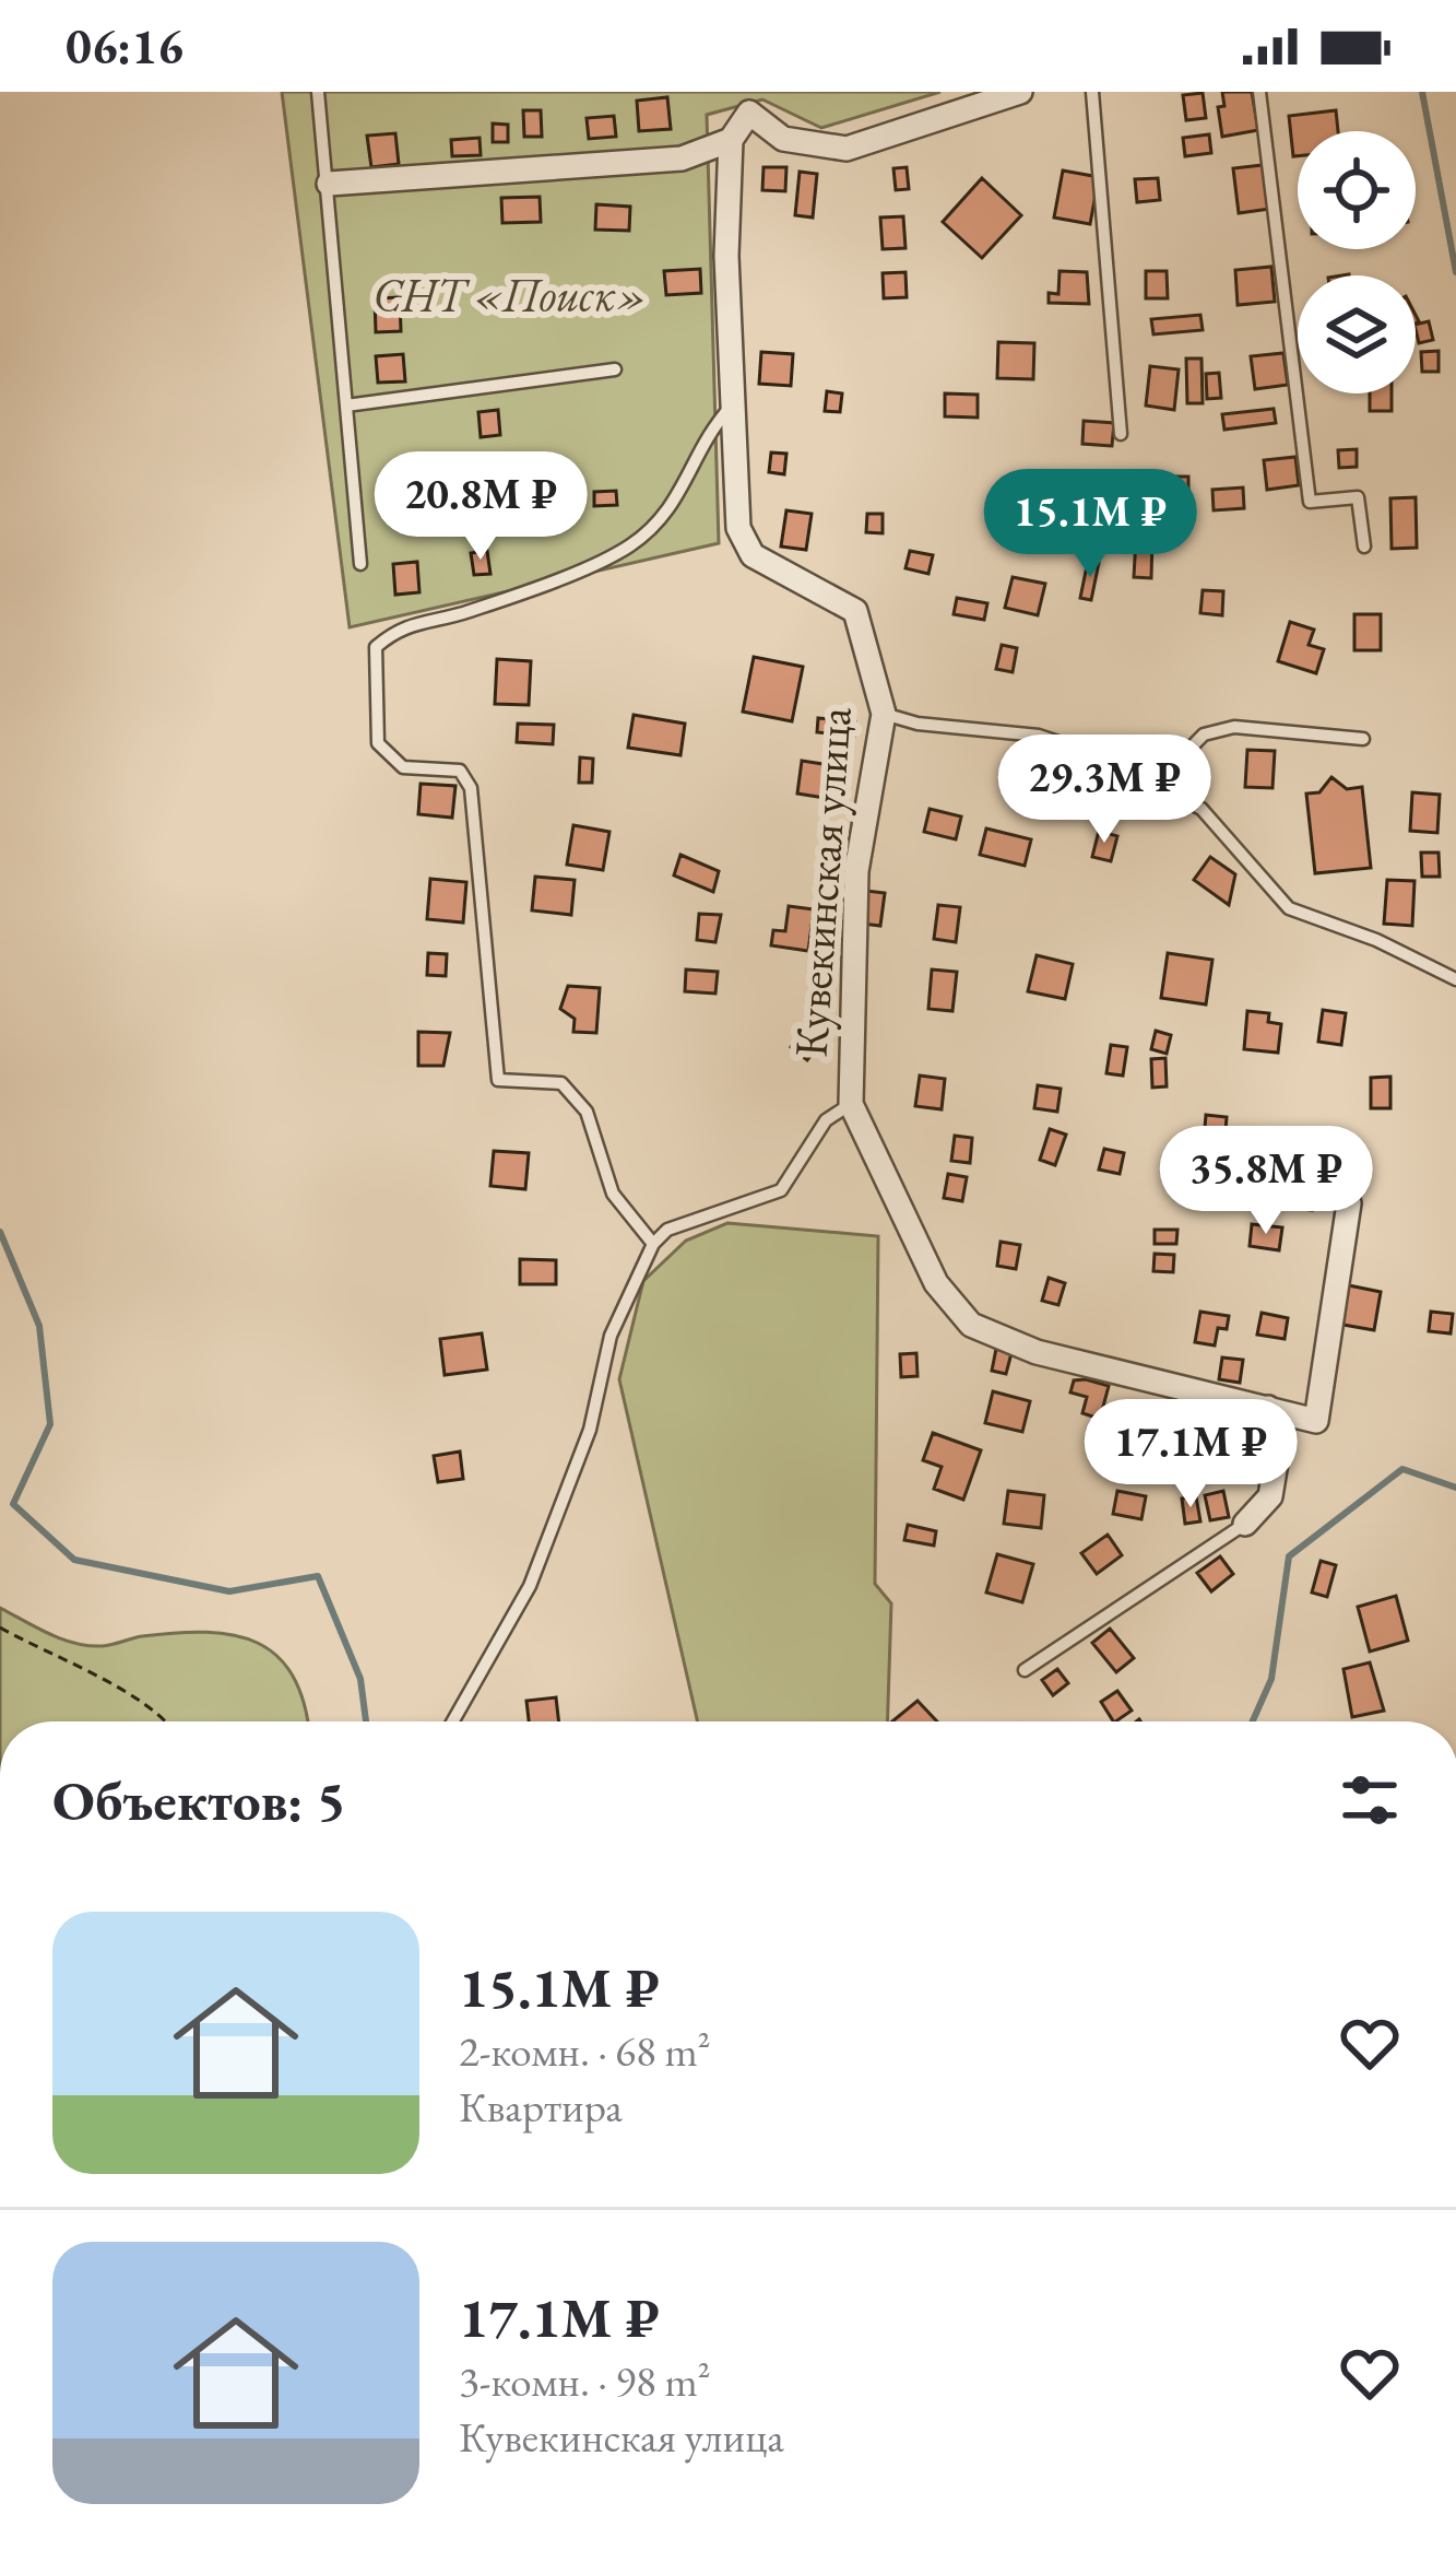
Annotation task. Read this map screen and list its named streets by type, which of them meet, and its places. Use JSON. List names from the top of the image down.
{
  "streets": {
    "street": ["Кувекинская улица"]
  },
  "parks": ["СНТ «Поиск»"],
  "page": {
    "status": "06:16",
    "price": [
      "20.8M ₽",
      "15.1M ₽",
      "29.3M ₽",
      "35.8M ₽",
      "17.1M ₽"
    ],
    "heading": "Объектов: 5",
    "list": [
      {
        "name": "15.1M ₽",
        "note": "2-комн. · 68 m² · Квартира"
      },
      {
        "name": "17.1M ₽",
        "note": "3-комн. · 98 m² · Кувекинская улица"
      }
    ]
  }
}
